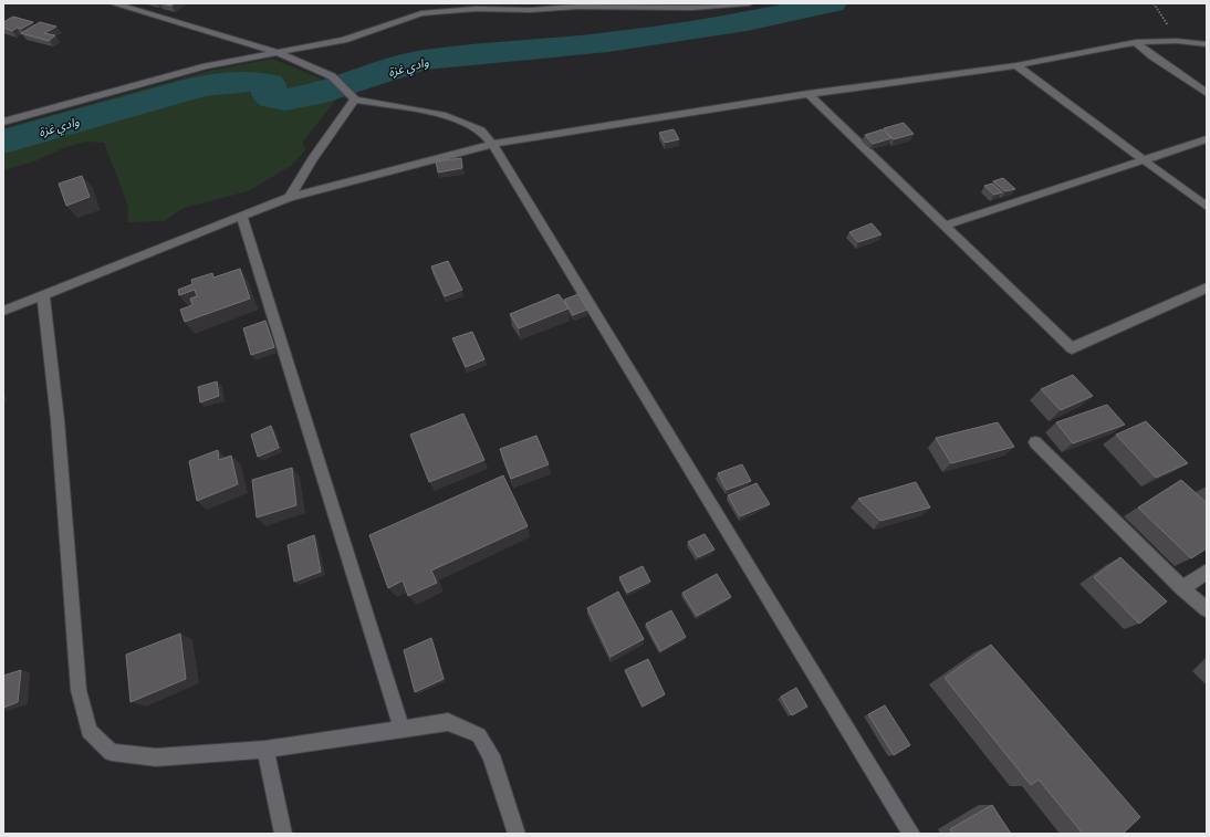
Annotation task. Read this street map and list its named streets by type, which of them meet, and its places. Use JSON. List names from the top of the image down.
{
  "water": ["وادي غزة"]
}
